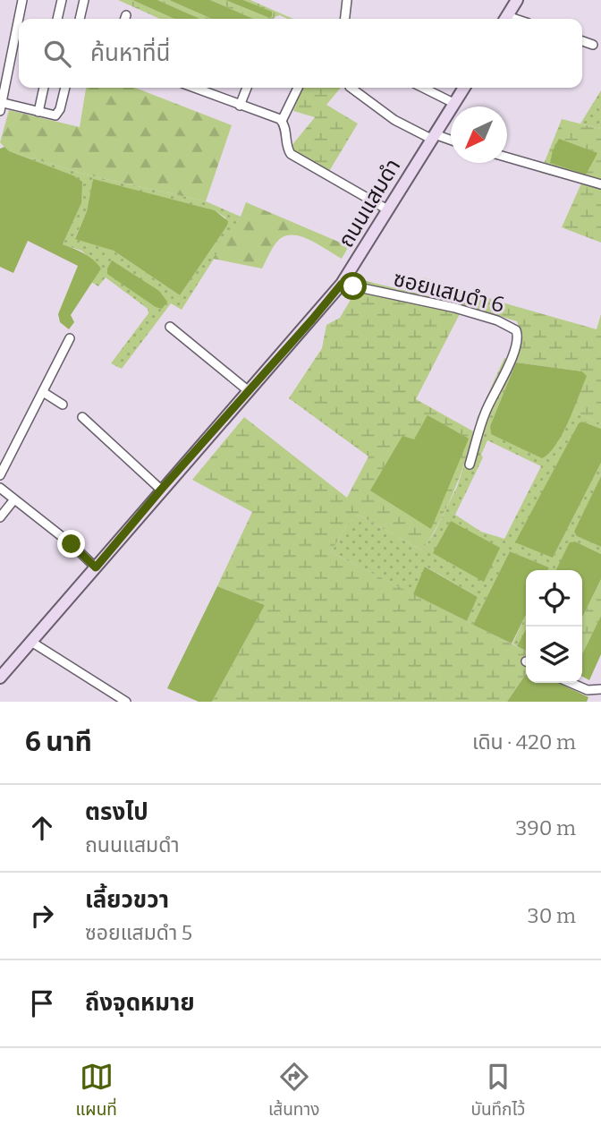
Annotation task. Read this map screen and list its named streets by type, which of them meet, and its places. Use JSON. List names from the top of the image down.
{
  "streets": {
    "street": ["ถนนแสมดำ", "ซอยแสมดำ 6"]
  },
  "crossings": [
    ["ถนนแสมดำ", "ซอยแสมดำ 6"]
  ],
  "north": "bottom left",
  "page": {
    "search": "ค้นหาที่นี่",
    "heading": ["6 นาที", "เดิน · 420 m"],
    "list": [
      ["ตรงไป", "ถนนแสมดำ", "390 m"],
      ["เลี้ยวขวา", "ซอยแสมดำ 5", "30 m"],
      "ถึงจุดหมาย"
    ],
    "nav": ["แผนที่", "เส้นทาง", "บันทึกไว้"]
  }
}
